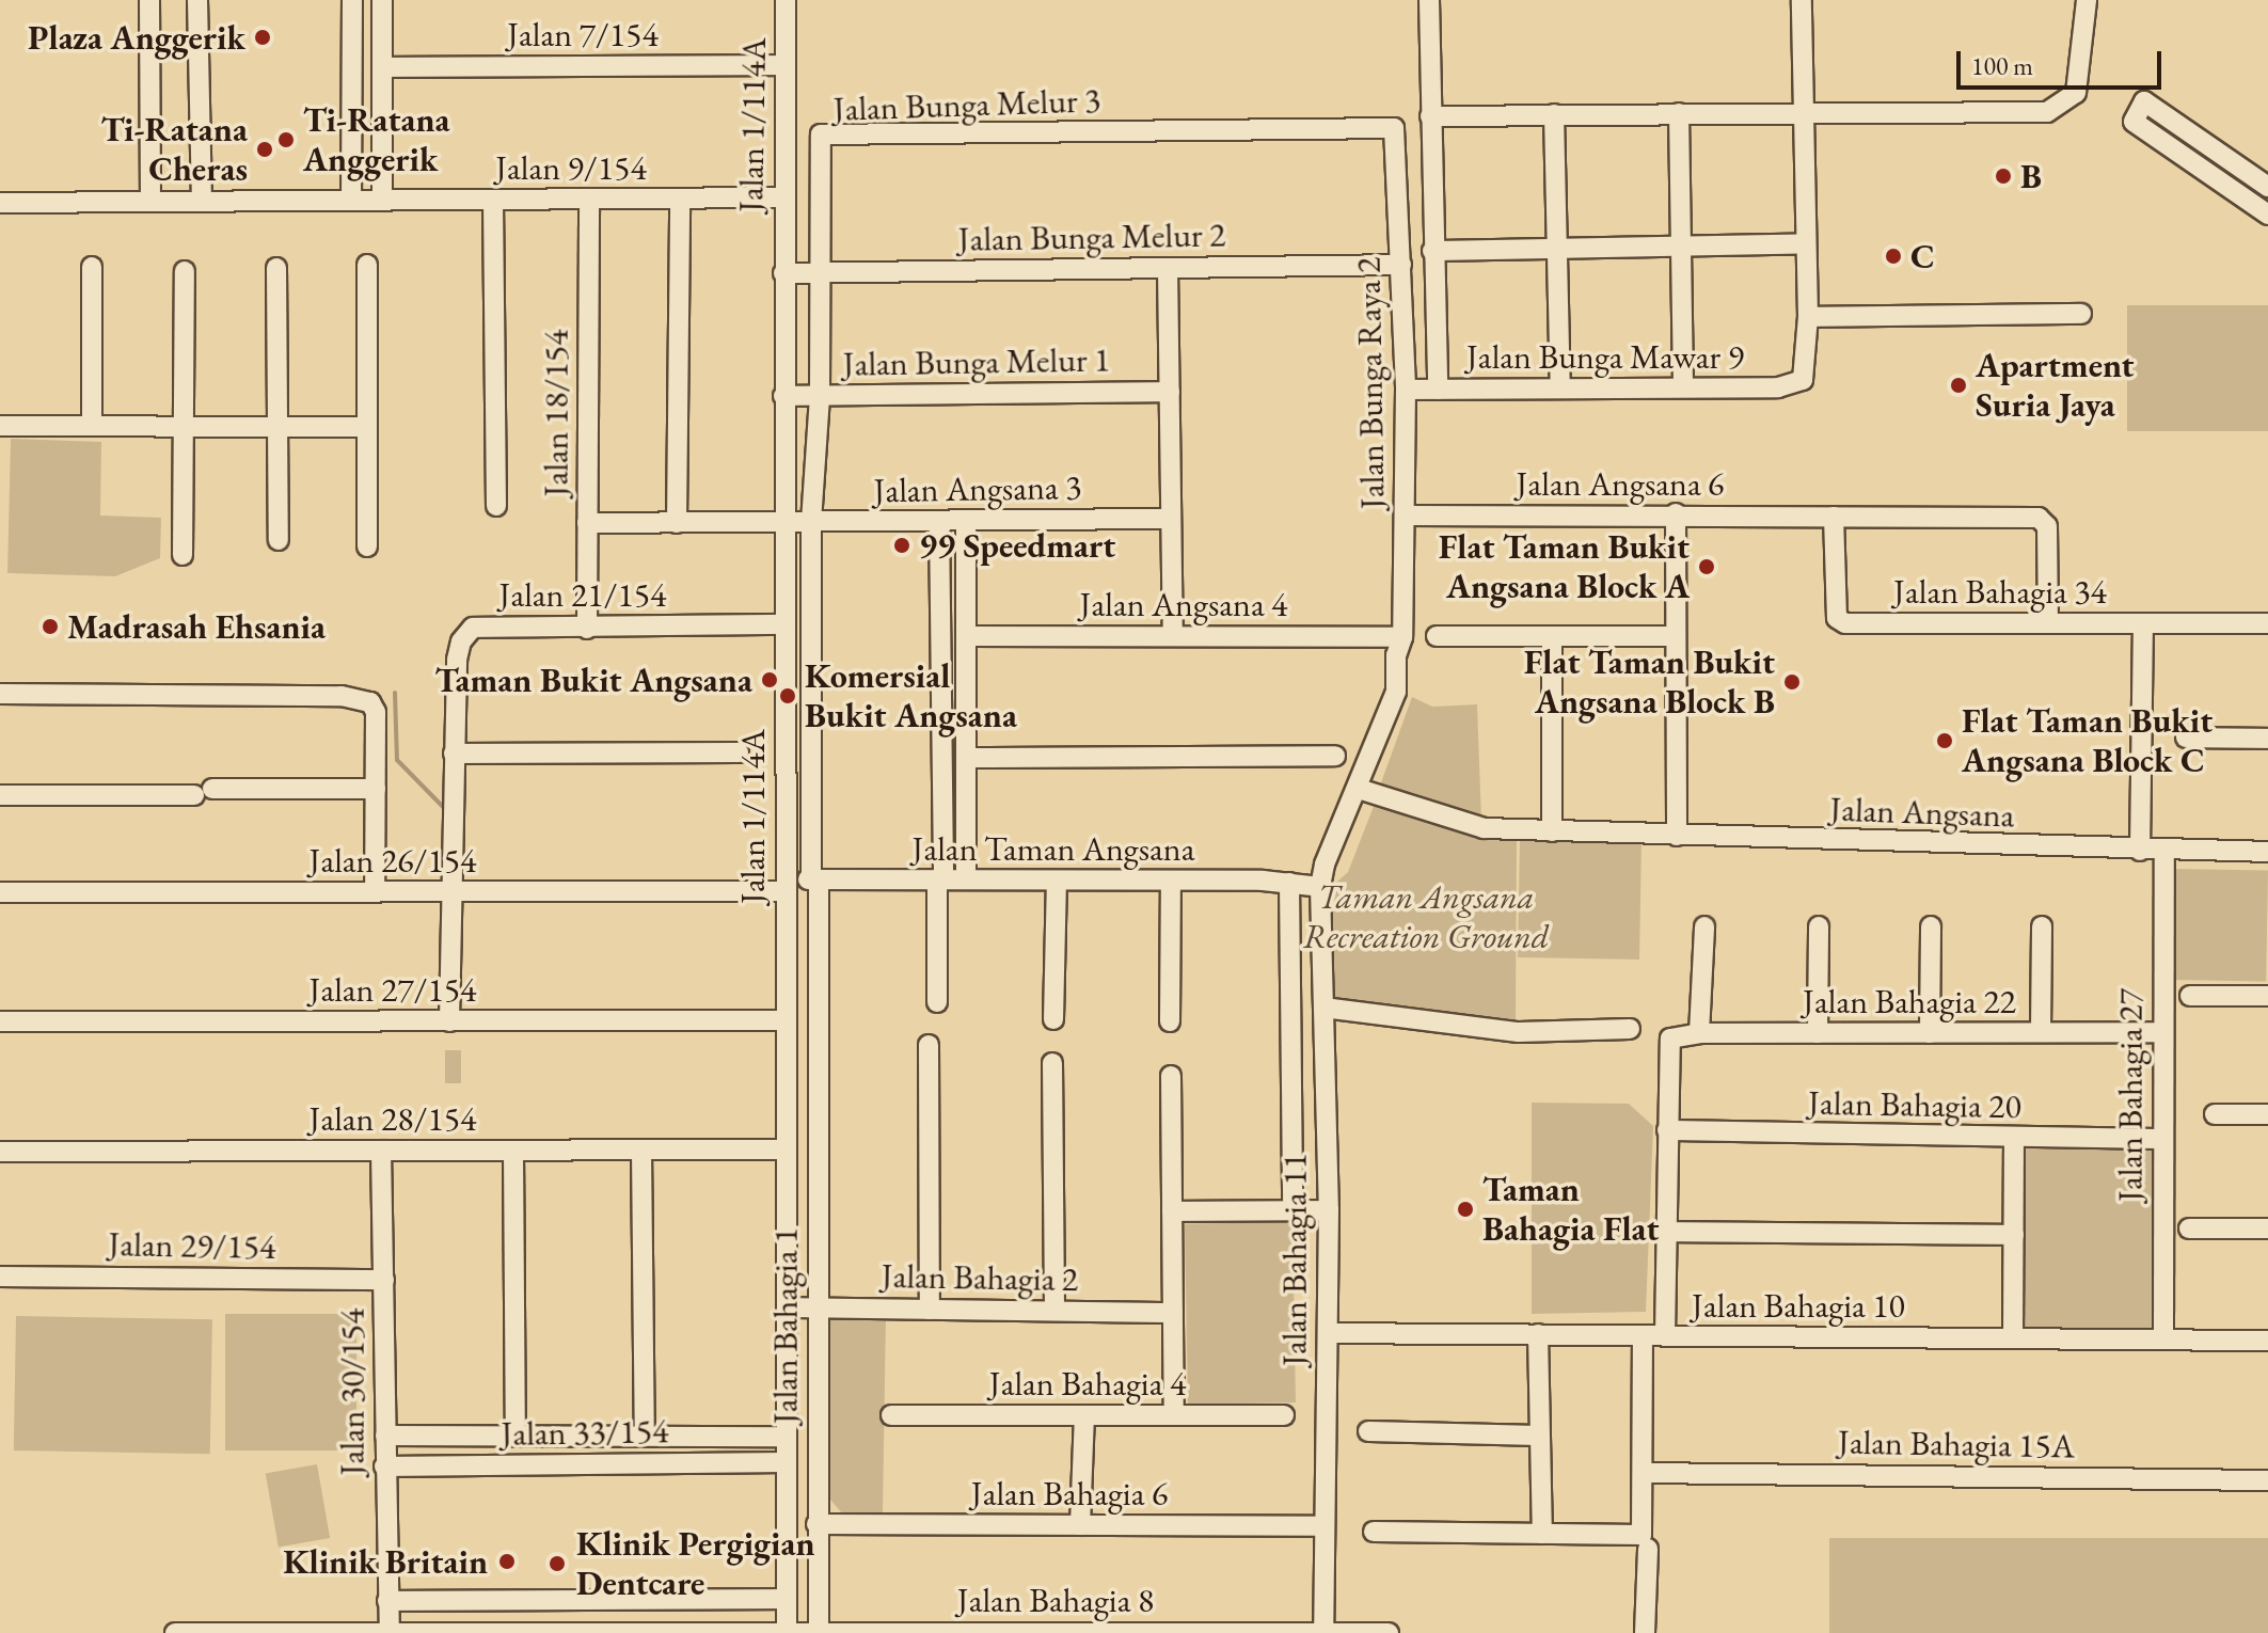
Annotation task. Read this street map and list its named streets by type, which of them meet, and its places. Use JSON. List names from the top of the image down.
{
  "streets": {
    "street": [
      "Jalan 7/154",
      "Jalan Bunga Melur 3",
      "Jalan 1/114A",
      "Jalan 9/154",
      "Jalan Bunga Melur 2",
      "Jalan Bunga Mawar 9",
      "Jalan Bunga Melur 1",
      "Jalan Bunga Raya 2",
      "Jalan 18/154",
      "Jalan Angsana 6",
      "Jalan Angsana 3",
      "Jalan Bahagia 34",
      "Jalan 21/154",
      "Jalan Angsana 4",
      "Jalan Angsana",
      "Jalan Taman Angsana",
      "Jalan 26/154",
      "Jalan 27/154",
      "Jalan Bahagia 22",
      "Jalan Bahagia 27",
      "Jalan Bahagia 20",
      "Jalan 28/154",
      "Jalan 29/154",
      "Jalan Bahagia 11",
      "Jalan Bahagia 2",
      "Jalan Bahagia 10",
      "Jalan Bahagia 1",
      "Jalan Bahagia 4",
      "Jalan 30/154",
      "Jalan 33/154",
      "Jalan Bahagia 15A",
      "Jalan Bahagia 6",
      "Jalan Bahagia 8"
    ]
  },
  "crossings": [
    ["Jalan 7/154", "Jalan 1/114A"],
    ["Jalan Bunga Melur 3", "Jalan Bunga Melur 2"],
    ["Jalan Bunga Melur 3", "Jalan Bunga Melur 1"],
    ["Jalan Bunga Melur 3", "Jalan Bunga Raya 2"],
    ["Jalan Bunga Melur 3", "Jalan Angsana 3"],
    ["Jalan Bunga Melur 3", "Jalan Taman Angsana"],
    ["Jalan Bunga Melur 3", "Jalan Bahagia 1"],
    ["Jalan 1/114A", "Jalan 9/154"],
    ["Jalan 1/114A", "Jalan Bunga Melur 2"],
    ["Jalan 1/114A", "Jalan Bunga Melur 1"],
    ["Jalan 1/114A", "Jalan Angsana 3"],
    ["Jalan 1/114A", "Jalan 21/154"],
    ["Jalan 1/114A", "Jalan Taman Angsana"],
    ["Jalan 1/114A", "Jalan 26/154"],
    ["Jalan 1/114A", "Jalan 27/154"],
    ["Jalan 1/114A", "Jalan 28/154"],
    ["Jalan 1/114A", "Jalan Bahagia 2"],
    ["Jalan 1/114A", "Jalan 33/154"],
    ["Jalan 1/114A", "Jalan Bahagia 8"],
    ["Jalan 9/154", "Jalan 18/154"],
    ["Jalan Bunga Melur 2", "Jalan Bunga Raya 2"],
    ["Jalan Bunga Mawar 9", "Jalan Bunga Raya 2"],
    ["Jalan Bunga Raya 2", "Jalan Angsana 6"],
    ["Jalan Bunga Raya 2", "Jalan Angsana 4"],
    ["Jalan Bunga Raya 2", "Jalan Angsana"],
    ["Jalan Bunga Raya 2", "Jalan Taman Angsana"],
    ["Jalan Bunga Raya 2", "Jalan Bahagia 11"],
    ["Jalan 18/154", "Jalan Angsana 3"],
    ["Jalan 18/154", "Jalan 21/154"],
    ["Jalan Angsana 6", "Jalan Bahagia 34"],
    ["Jalan 21/154", "Jalan 26/154"],
    ["Jalan 21/154", "Jalan 27/154"],
    ["Jalan Angsana", "Jalan Bahagia 27"],
    ["Jalan Taman Angsana", "Jalan 26/154"],
    ["Jalan Taman Angsana", "Jalan Bahagia 11"],
    ["Jalan Taman Angsana", "Jalan Bahagia 1"],
    ["Jalan Bahagia 22", "Jalan Bahagia 27"],
    ["Jalan Bahagia 22", "Jalan Bahagia 20"],
    ["Jalan Bahagia 27", "Jalan Bahagia 20"],
    ["Jalan Bahagia 27", "Jalan Bahagia 10"],
    ["Jalan 28/154", "Jalan 30/154"],
    ["Jalan 29/154", "Jalan 30/154"],
    ["Jalan Bahagia 11", "Jalan Bahagia 10"],
    ["Jalan Bahagia 11", "Jalan Bahagia 6"],
    ["Jalan Bahagia 11", "Jalan Bahagia 8"],
    ["Jalan Bahagia 2", "Jalan Bahagia 1"],
    ["Jalan Bahagia 1", "Jalan Bahagia 6"],
    ["Jalan Bahagia 1", "Jalan Bahagia 8"],
    ["Jalan 30/154", "Jalan 33/154"],
    ["Jalan 30/154", "Jalan Bahagia 8"]
  ],
  "parks": ["Taman Angsana Recreation Ground"],
  "places": [
    "Plaza Anggerik",
    "Ti-Ratana Anggerik",
    "Ti-Ratana Cheras",
    "B",
    "C",
    "Apartment Suria Jaya",
    "99 Speedmart",
    "Flat Taman Bukit Angsana Block A",
    "Madrasah Ehsania",
    "Taman Bukit Angsana",
    "Flat Taman Bukit Angsana Block B",
    "Komersial Bukit Angsana",
    "Flat Taman Bukit Angsana Block C",
    "Taman Bahagia Flat",
    "Klinik Britain",
    "Klinik Pergigian Dentcare"
  ],
  "scale_bar": "100 m"
}
